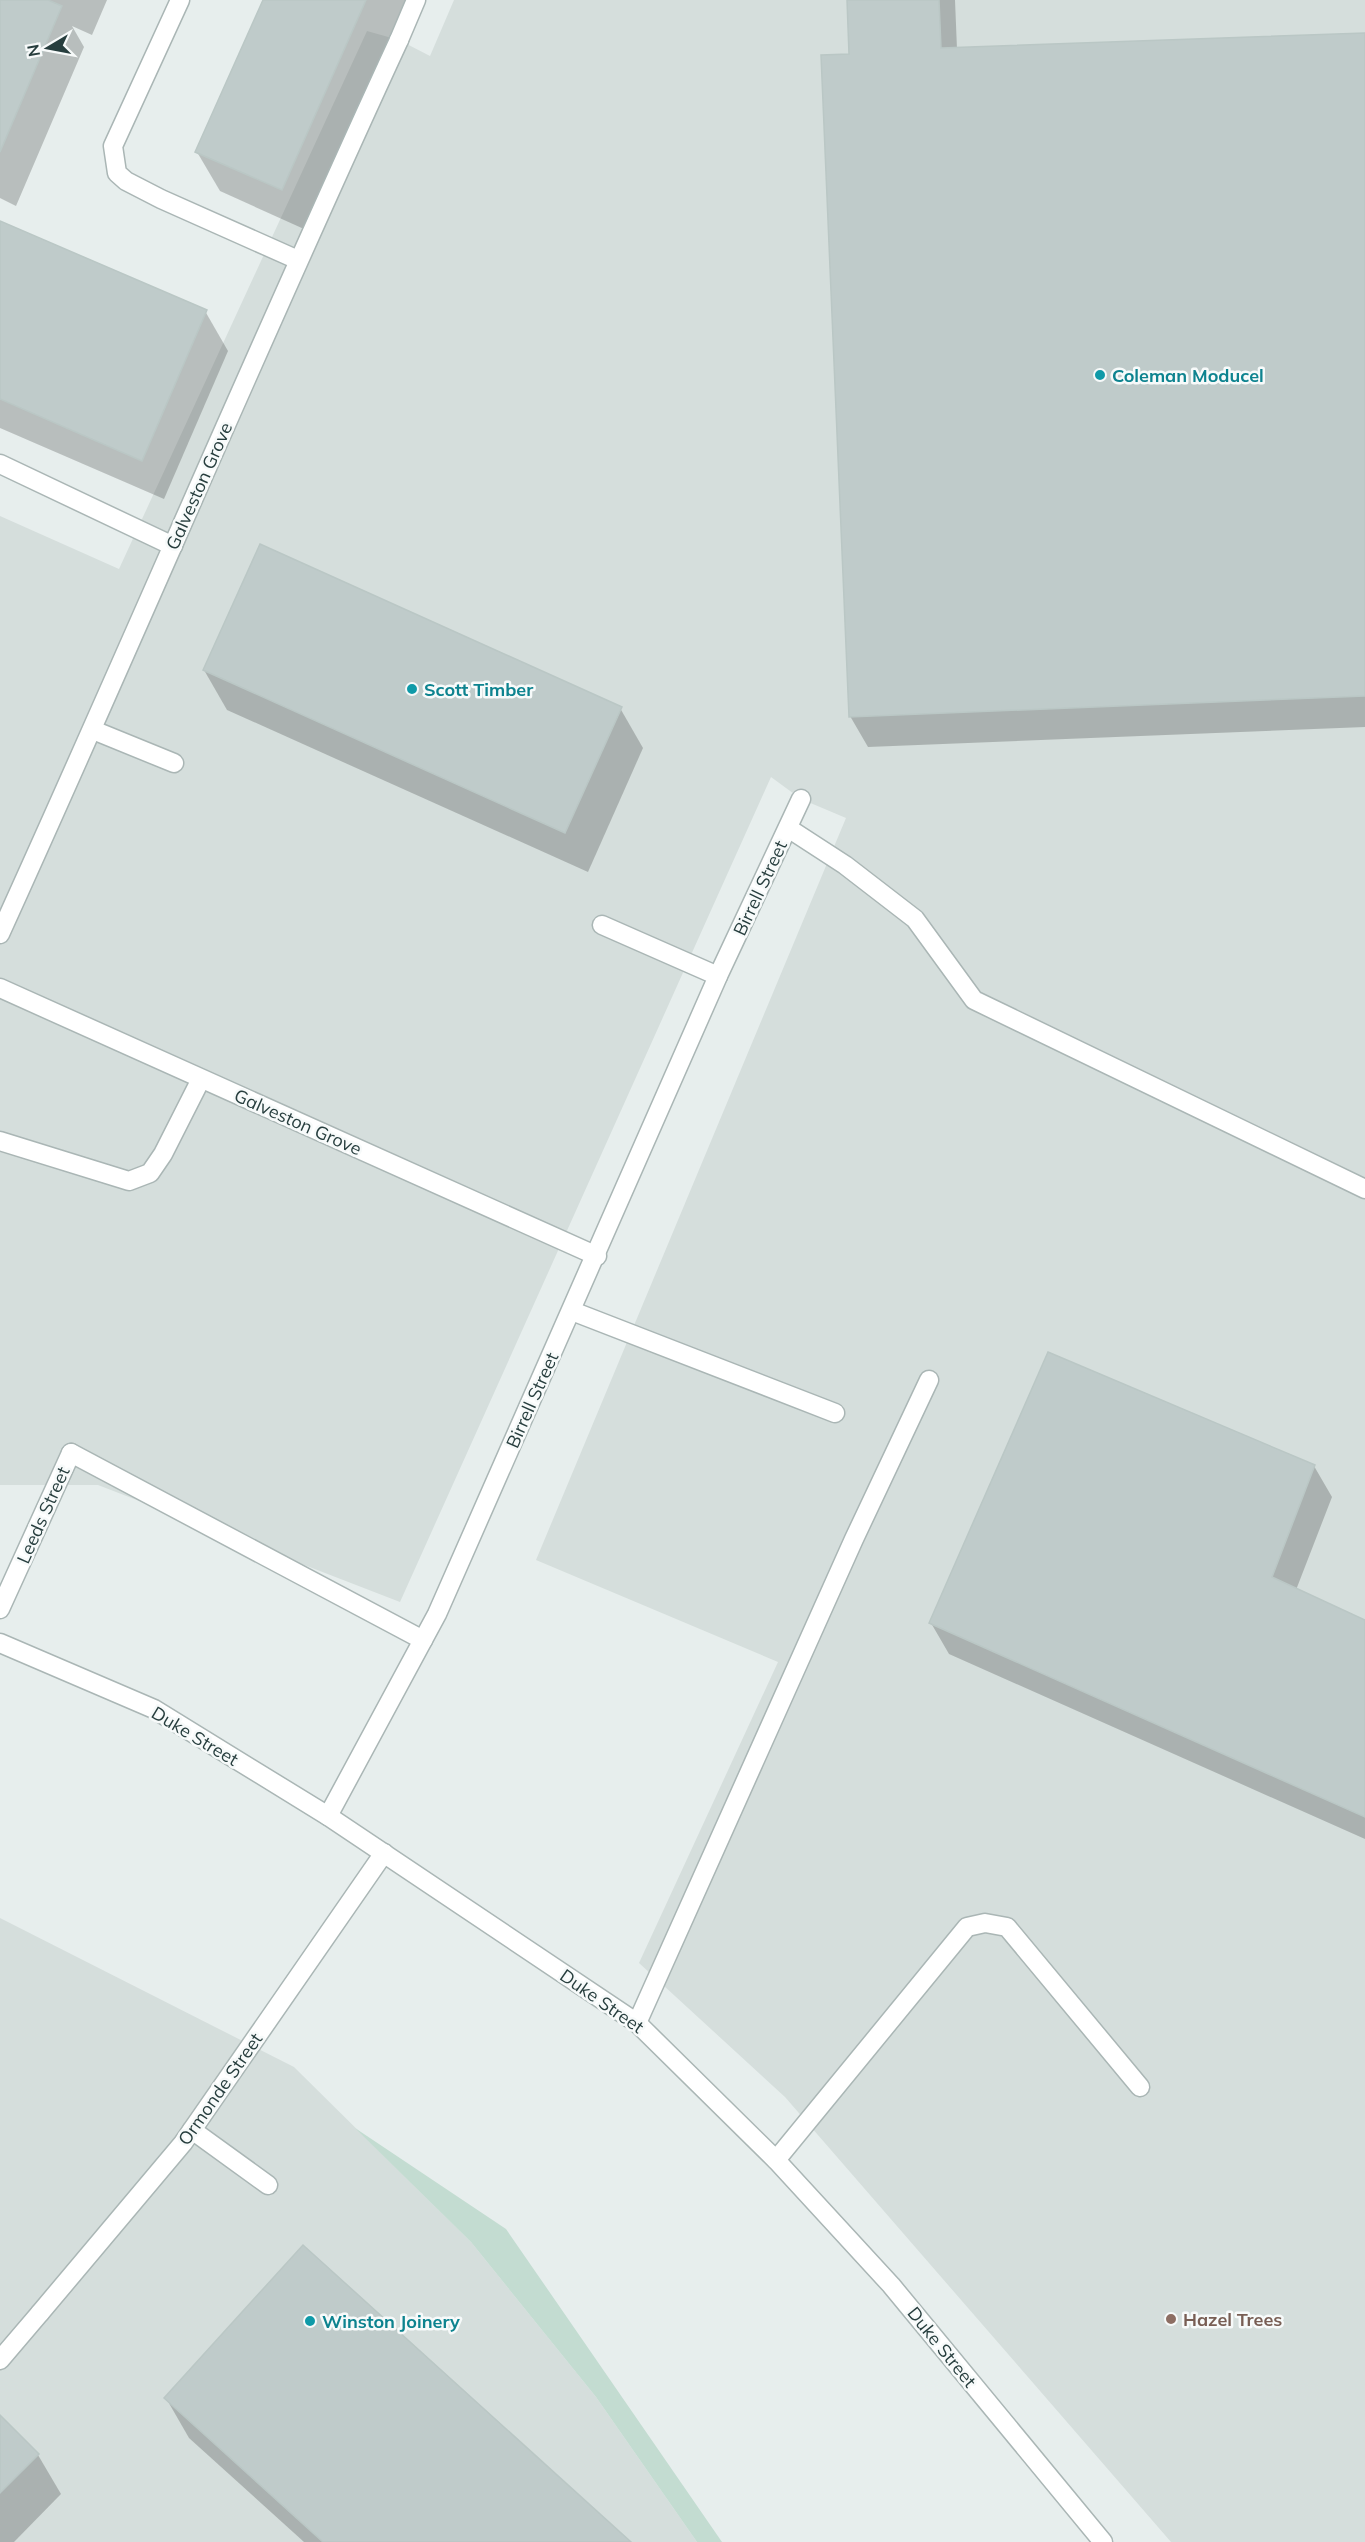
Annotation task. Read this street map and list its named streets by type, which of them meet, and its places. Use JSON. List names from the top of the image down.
{
  "streets": {
    "street": [
      "Galveston Grove",
      "Birrell Street",
      "Leeds Street",
      "Duke Street",
      "Ormonde Street"
    ]
  },
  "crossings": [
    ["Galveston Grove", "Birrell Street"],
    ["Birrell Street", "Leeds Street"],
    ["Birrell Street", "Duke Street"],
    ["Duke Street", "Ormonde Street"]
  ],
  "places": [
    "Coleman Moducel",
    "Scott Timber",
    "Hazel Trees",
    "Winston Joinery"
  ],
  "north": "left"
}
